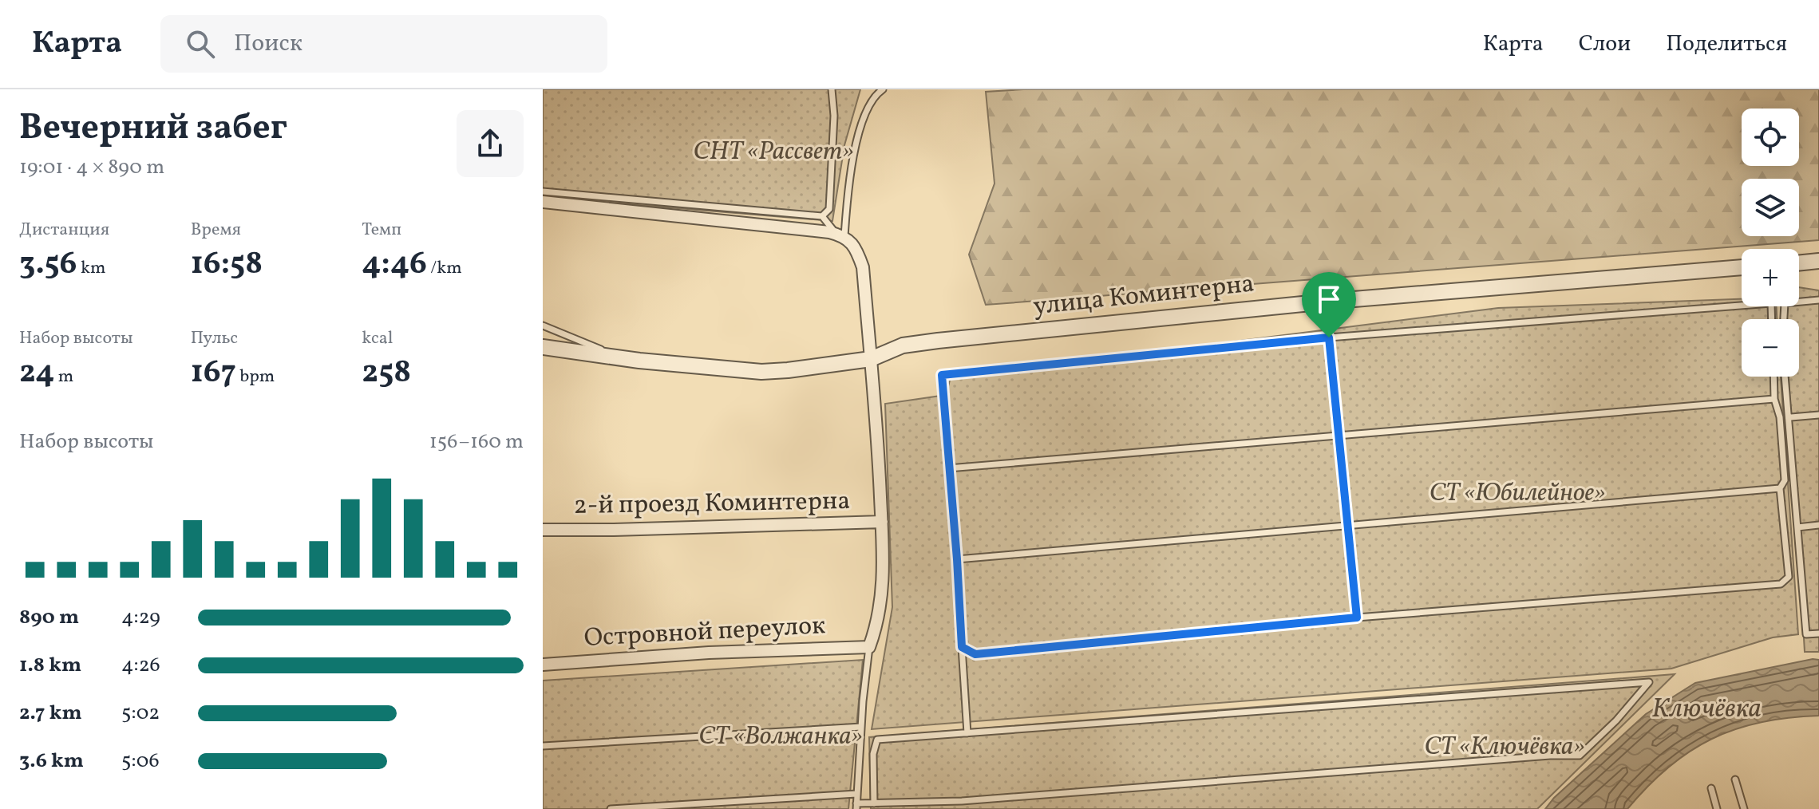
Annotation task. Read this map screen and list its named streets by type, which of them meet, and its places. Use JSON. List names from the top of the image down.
{
  "streets": {
    "street": ["улица Коминтерна", "2-й проезд Коминтерна", "Островной переулок"]
  },
  "water": ["Ключёвка"],
  "parks": [
    "СНТ «Рассвет»",
    "СТ «Юбилейное»",
    "СТ «Волжанка»",
    "СТ «Ключёвка»"
  ],
  "page": {
    "header": "Карта",
    "search": "Поиск",
    "nav": ["Карта", "Слои", "Поделиться"],
    "heading": ["Вечерний забег", "19:01 · 4 × 890 m"],
    "map_buttons": ["+", "−"],
    "stats": [
      ["Дистанция", "3.56 km"],
      ["Время", "16:58"],
      ["Темп", "4:46 /km"],
      ["Набор высоты", "24 m"],
      ["Пульс", "167 bpm"],
      ["kcal", "258"]
    ],
    "chart": ["Набор высоты", "156–160 m"],
    "list": [
      {
        "name": "890 m",
        "note": "4:29"
      },
      {
        "name": "1.8 km",
        "note": "4:26"
      },
      {
        "name": "2.7 km",
        "note": "5:02"
      },
      {
        "name": "3.6 km",
        "note": "5:06"
      }
    ]
  }
}
